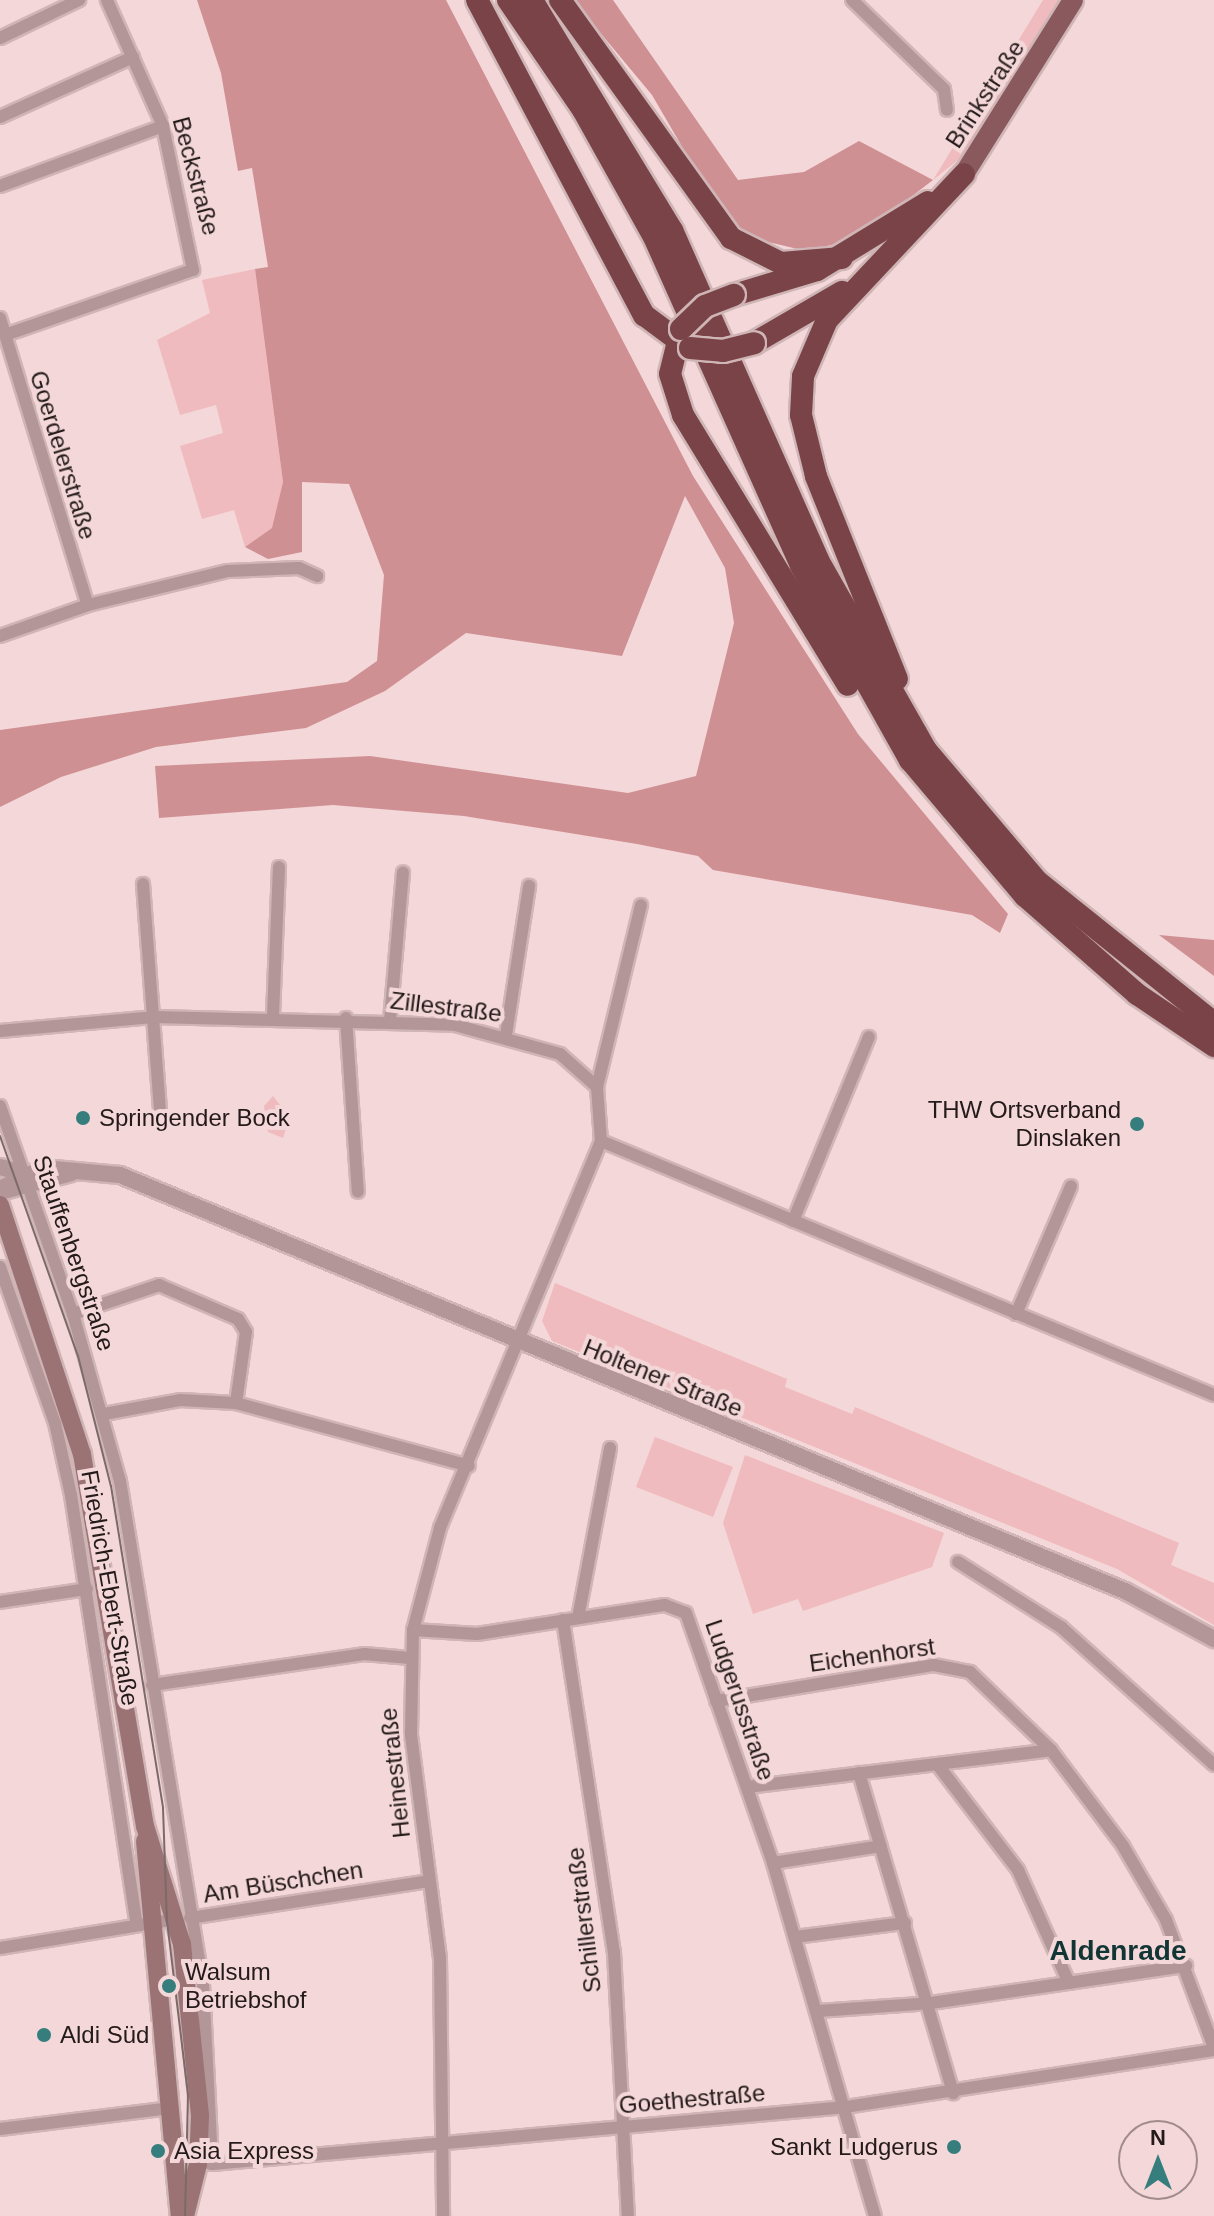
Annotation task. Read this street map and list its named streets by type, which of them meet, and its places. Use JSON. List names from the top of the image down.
{
  "streets": {
    "main road": ["Brinkstraße", "Friedrich-Ebert-Straße"],
    "street": [
      "Beckstraße",
      "Goerdelerstraße",
      "Zillestraße",
      "Stauffenbergstraße",
      "Holtener Straße",
      "Eichenhorst",
      "Ludgerusstraße",
      "Heinestraße",
      "Am Büschchen",
      "Schillerstraße",
      "Goethestraße"
    ]
  },
  "crossings": [
    ["Beckstraße", "Goerdelerstraße"],
    ["Stauffenbergstraße", "Holtener Straße"],
    ["Stauffenbergstraße", "Friedrich-Ebert-Straße"],
    ["Stauffenbergstraße", "Am Büschchen"],
    ["Holtener Straße", "Heinestraße"],
    ["Friedrich-Ebert-Straße", "Am Büschchen"],
    ["Friedrich-Ebert-Straße", "Goethestraße"],
    ["Eichenhorst", "Ludgerusstraße"],
    ["Eichenhorst", "Goethestraße"],
    ["Ludgerusstraße", "Heinestraße"],
    ["Ludgerusstraße", "Schillerstraße"],
    ["Ludgerusstraße", "Goethestraße"],
    ["Heinestraße", "Am Büschchen"],
    ["Heinestraße", "Goethestraße"],
    ["Schillerstraße", "Goethestraße"]
  ],
  "districts": ["Aldenrade"],
  "places": [
    "Springender Bock",
    "THW Ortsverband Dinslaken",
    "Walsum Betriebshof",
    "Aldi Süd",
    "Sankt Ludgerus",
    "Asia Express"
  ],
  "north": "top"
}
